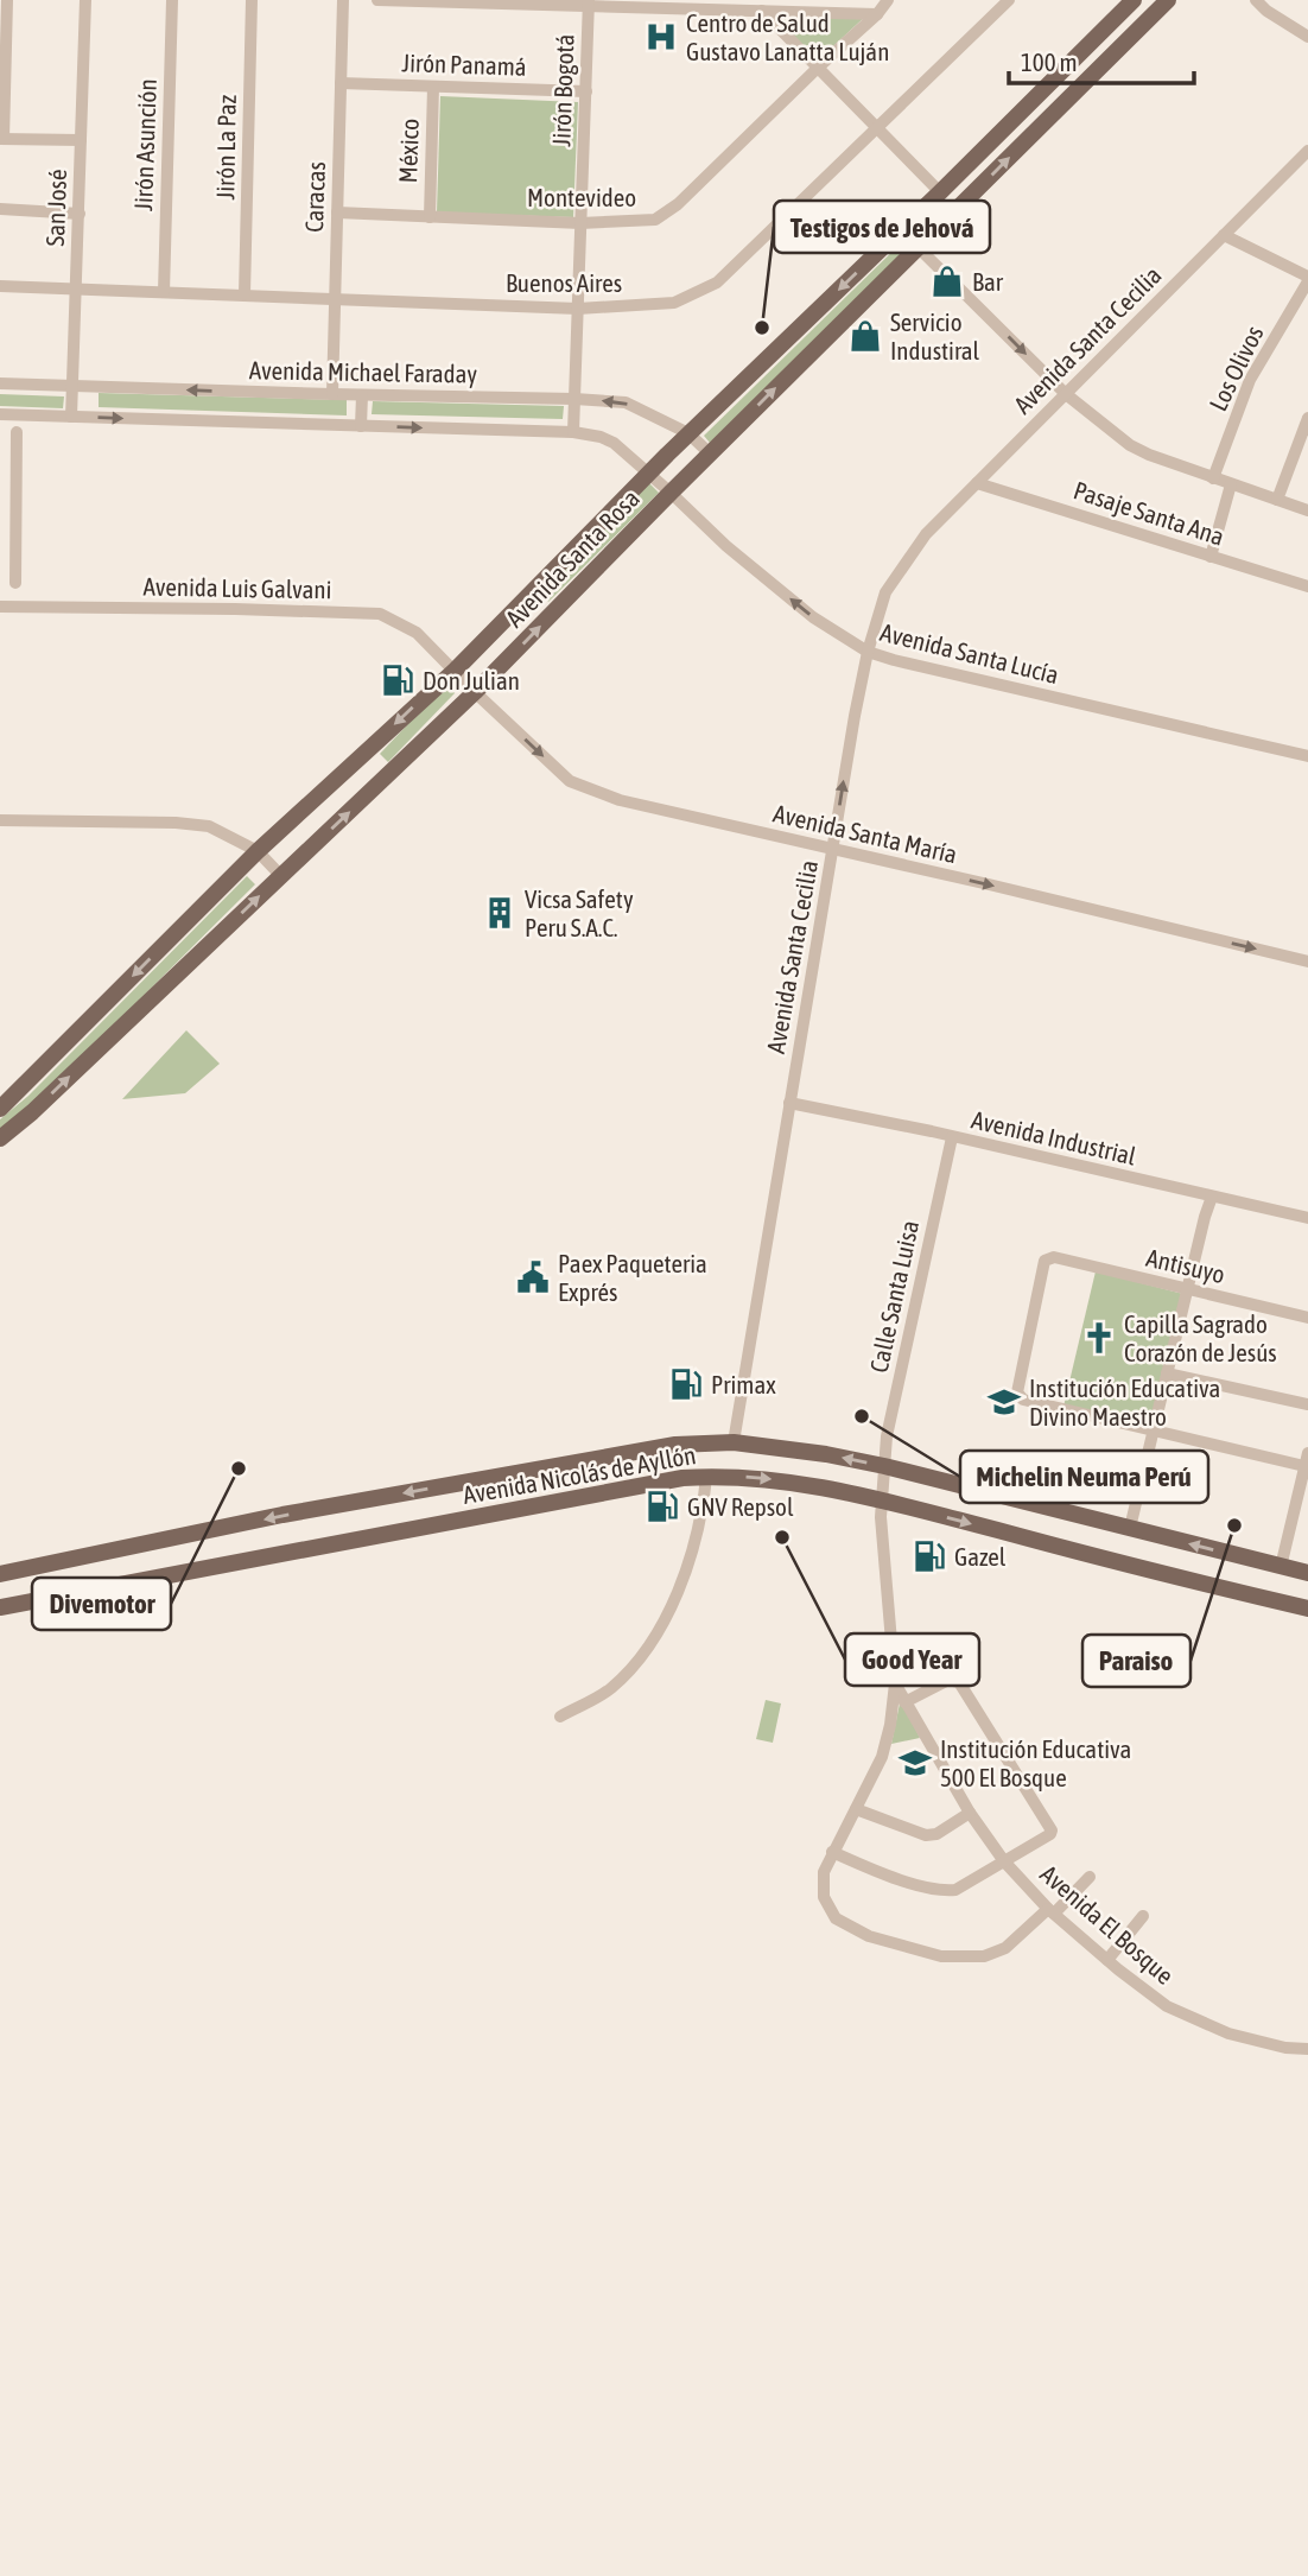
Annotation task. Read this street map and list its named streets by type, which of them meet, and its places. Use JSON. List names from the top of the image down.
{
  "streets": {
    "main road": ["Avenida Santa Rosa", "Avenida Nicolás de Ayllón"],
    "street": [
      "Jirón Panamá",
      "Jirón Bogotá",
      "Jirón Asunción",
      "Jirón La Paz",
      "México",
      "Caracas",
      "Montevideo",
      "San José",
      "Buenos Aires",
      "Avenida Santa Cecilia",
      "Los Olivos",
      "Avenida Michael Faraday",
      "Pasaje Santa Ana",
      "Avenida Luis Galvani",
      "Avenida Santa Lucía",
      "Avenida Santa María",
      "Avenida Industrial",
      "Antisuyo",
      "Calle Santa Luisa",
      "Avenida El Bosque"
    ]
  },
  "crossings": [
    ["Jirón Panamá", "Jirón Bogotá"],
    ["Jirón Panamá", "México"],
    ["Jirón Panamá", "Caracas"],
    ["Jirón Bogotá", "Montevideo"],
    ["Jirón Bogotá", "Buenos Aires"],
    ["Jirón Bogotá", "Avenida Michael Faraday"],
    ["Jirón Asunción", "Buenos Aires"],
    ["Jirón La Paz", "Buenos Aires"],
    ["México", "Montevideo"],
    ["Caracas", "Montevideo"],
    ["Caracas", "Buenos Aires"],
    ["Caracas", "Avenida Michael Faraday"],
    ["San José", "Buenos Aires"],
    ["San José", "Avenida Michael Faraday"],
    ["Avenida Santa Cecilia", "Pasaje Santa Ana"],
    ["Avenida Santa Cecilia", "Avenida Santa Lucía"],
    ["Avenida Santa Cecilia", "Avenida Santa María"],
    ["Avenida Santa Cecilia", "Avenida Industrial"],
    ["Avenida Santa Cecilia", "Avenida Nicolás de Ayllón"],
    ["Avenida Michael Faraday", "Avenida Santa Rosa"],
    ["Avenida Santa Rosa", "Avenida Luis Galvani"],
    ["Avenida Santa Rosa", "Avenida Santa Lucía"],
    ["Avenida Santa Rosa", "Avenida Santa María"],
    ["Avenida Luis Galvani", "Avenida Santa María"],
    ["Avenida Industrial", "Calle Santa Luisa"],
    ["Calle Santa Luisa", "Avenida Nicolás de Ayllón"],
    ["Calle Santa Luisa", "Avenida El Bosque"],
    ["Avenida Nicolás de Ayllón", "Avenida El Bosque"]
  ],
  "one_way": ["Avenida Santa Lucía", "Avenida Santa María"],
  "places": {
    "hospital": ["Centro de Salud Gustavo Lanatta Luján"],
    "shop": ["Bar", "Servicio Industiral"],
    "other": [
      "Testigos de Jehová",
      "Michelin Neuma Perú",
      "Divemotor",
      "Paraiso",
      "Good Year"
    ],
    "fuel station": [
      "Don Julian",
      "Primax",
      "GNV Repsol",
      "Gazel"
    ],
    "building": ["Vicsa Safety Peru S.A.C."],
    "public building": ["Paex Paqueteria Exprés"],
    "church": ["Capilla Sagrado Corazón de Jesús"],
    "school or university": ["Institución Educativa Divino Maestro", "Institución Educativa 500 El Bosque"]
  },
  "scale_bar": "100 m"
}
